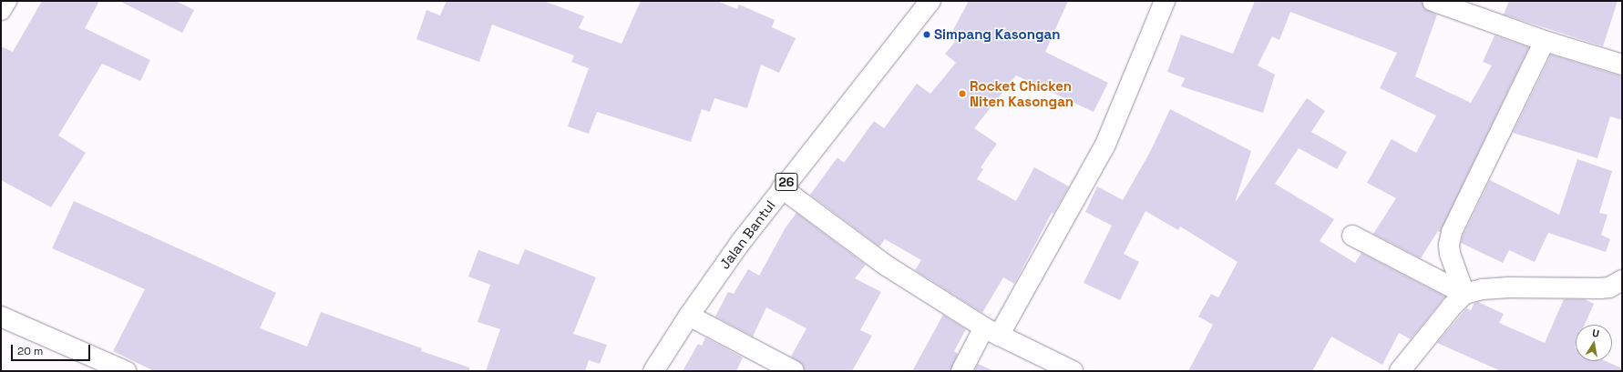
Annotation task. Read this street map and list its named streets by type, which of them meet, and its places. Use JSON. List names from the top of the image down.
{
  "streets": {
    "street": ["26", "Jalan Bantul"]
  },
  "places": ["Simpang Kasongan", "Rocket Chicken Niten Kasongan"],
  "scale_bar": "20 m",
  "north": "top"
}
